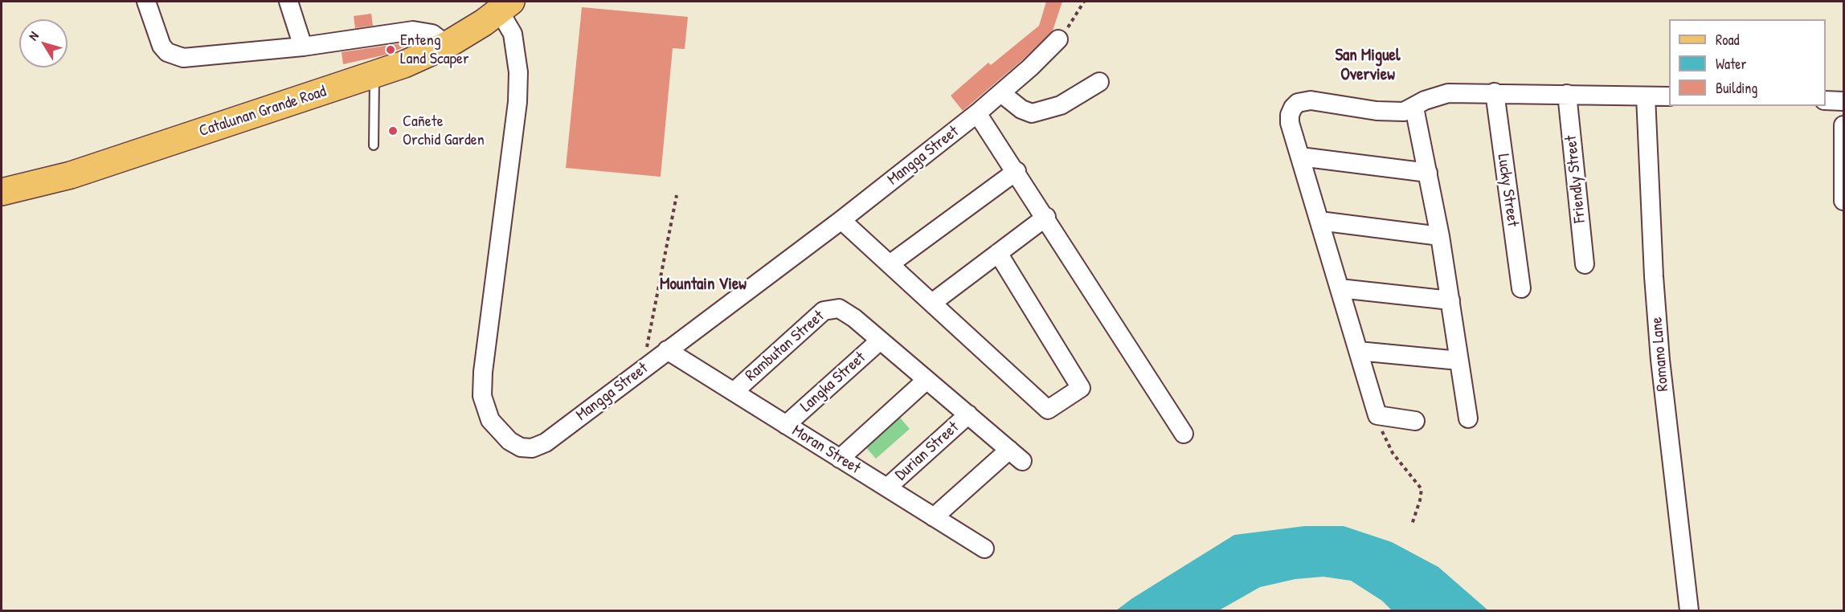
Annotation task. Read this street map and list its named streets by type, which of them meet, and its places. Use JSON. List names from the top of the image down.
{
  "streets": {
    "main road": ["Catalunan Grande Road"],
    "street": [
      "Mangga Street",
      "Friendly Street",
      "Lucky Street",
      "Rambutan Street",
      "Romano Lane",
      "Langka Street",
      "Moran Street",
      "Durian Street"
    ]
  },
  "crossings": [
    ["Catalunan Grande Road", "Mangga Street"],
    ["Mangga Street", "Moran Street"],
    ["Rambutan Street", "Langka Street"],
    ["Rambutan Street", "Moran Street"],
    ["Langka Street", "Moran Street"],
    ["Moran Street", "Durian Street"]
  ],
  "districts": ["San Miguel Overview", "Mountain View"],
  "places": ["Enteng Land Scaper", "Cañete Orchid Garden"],
  "legend": ["Road", "Water", "Building"],
  "north": "top left"
}
